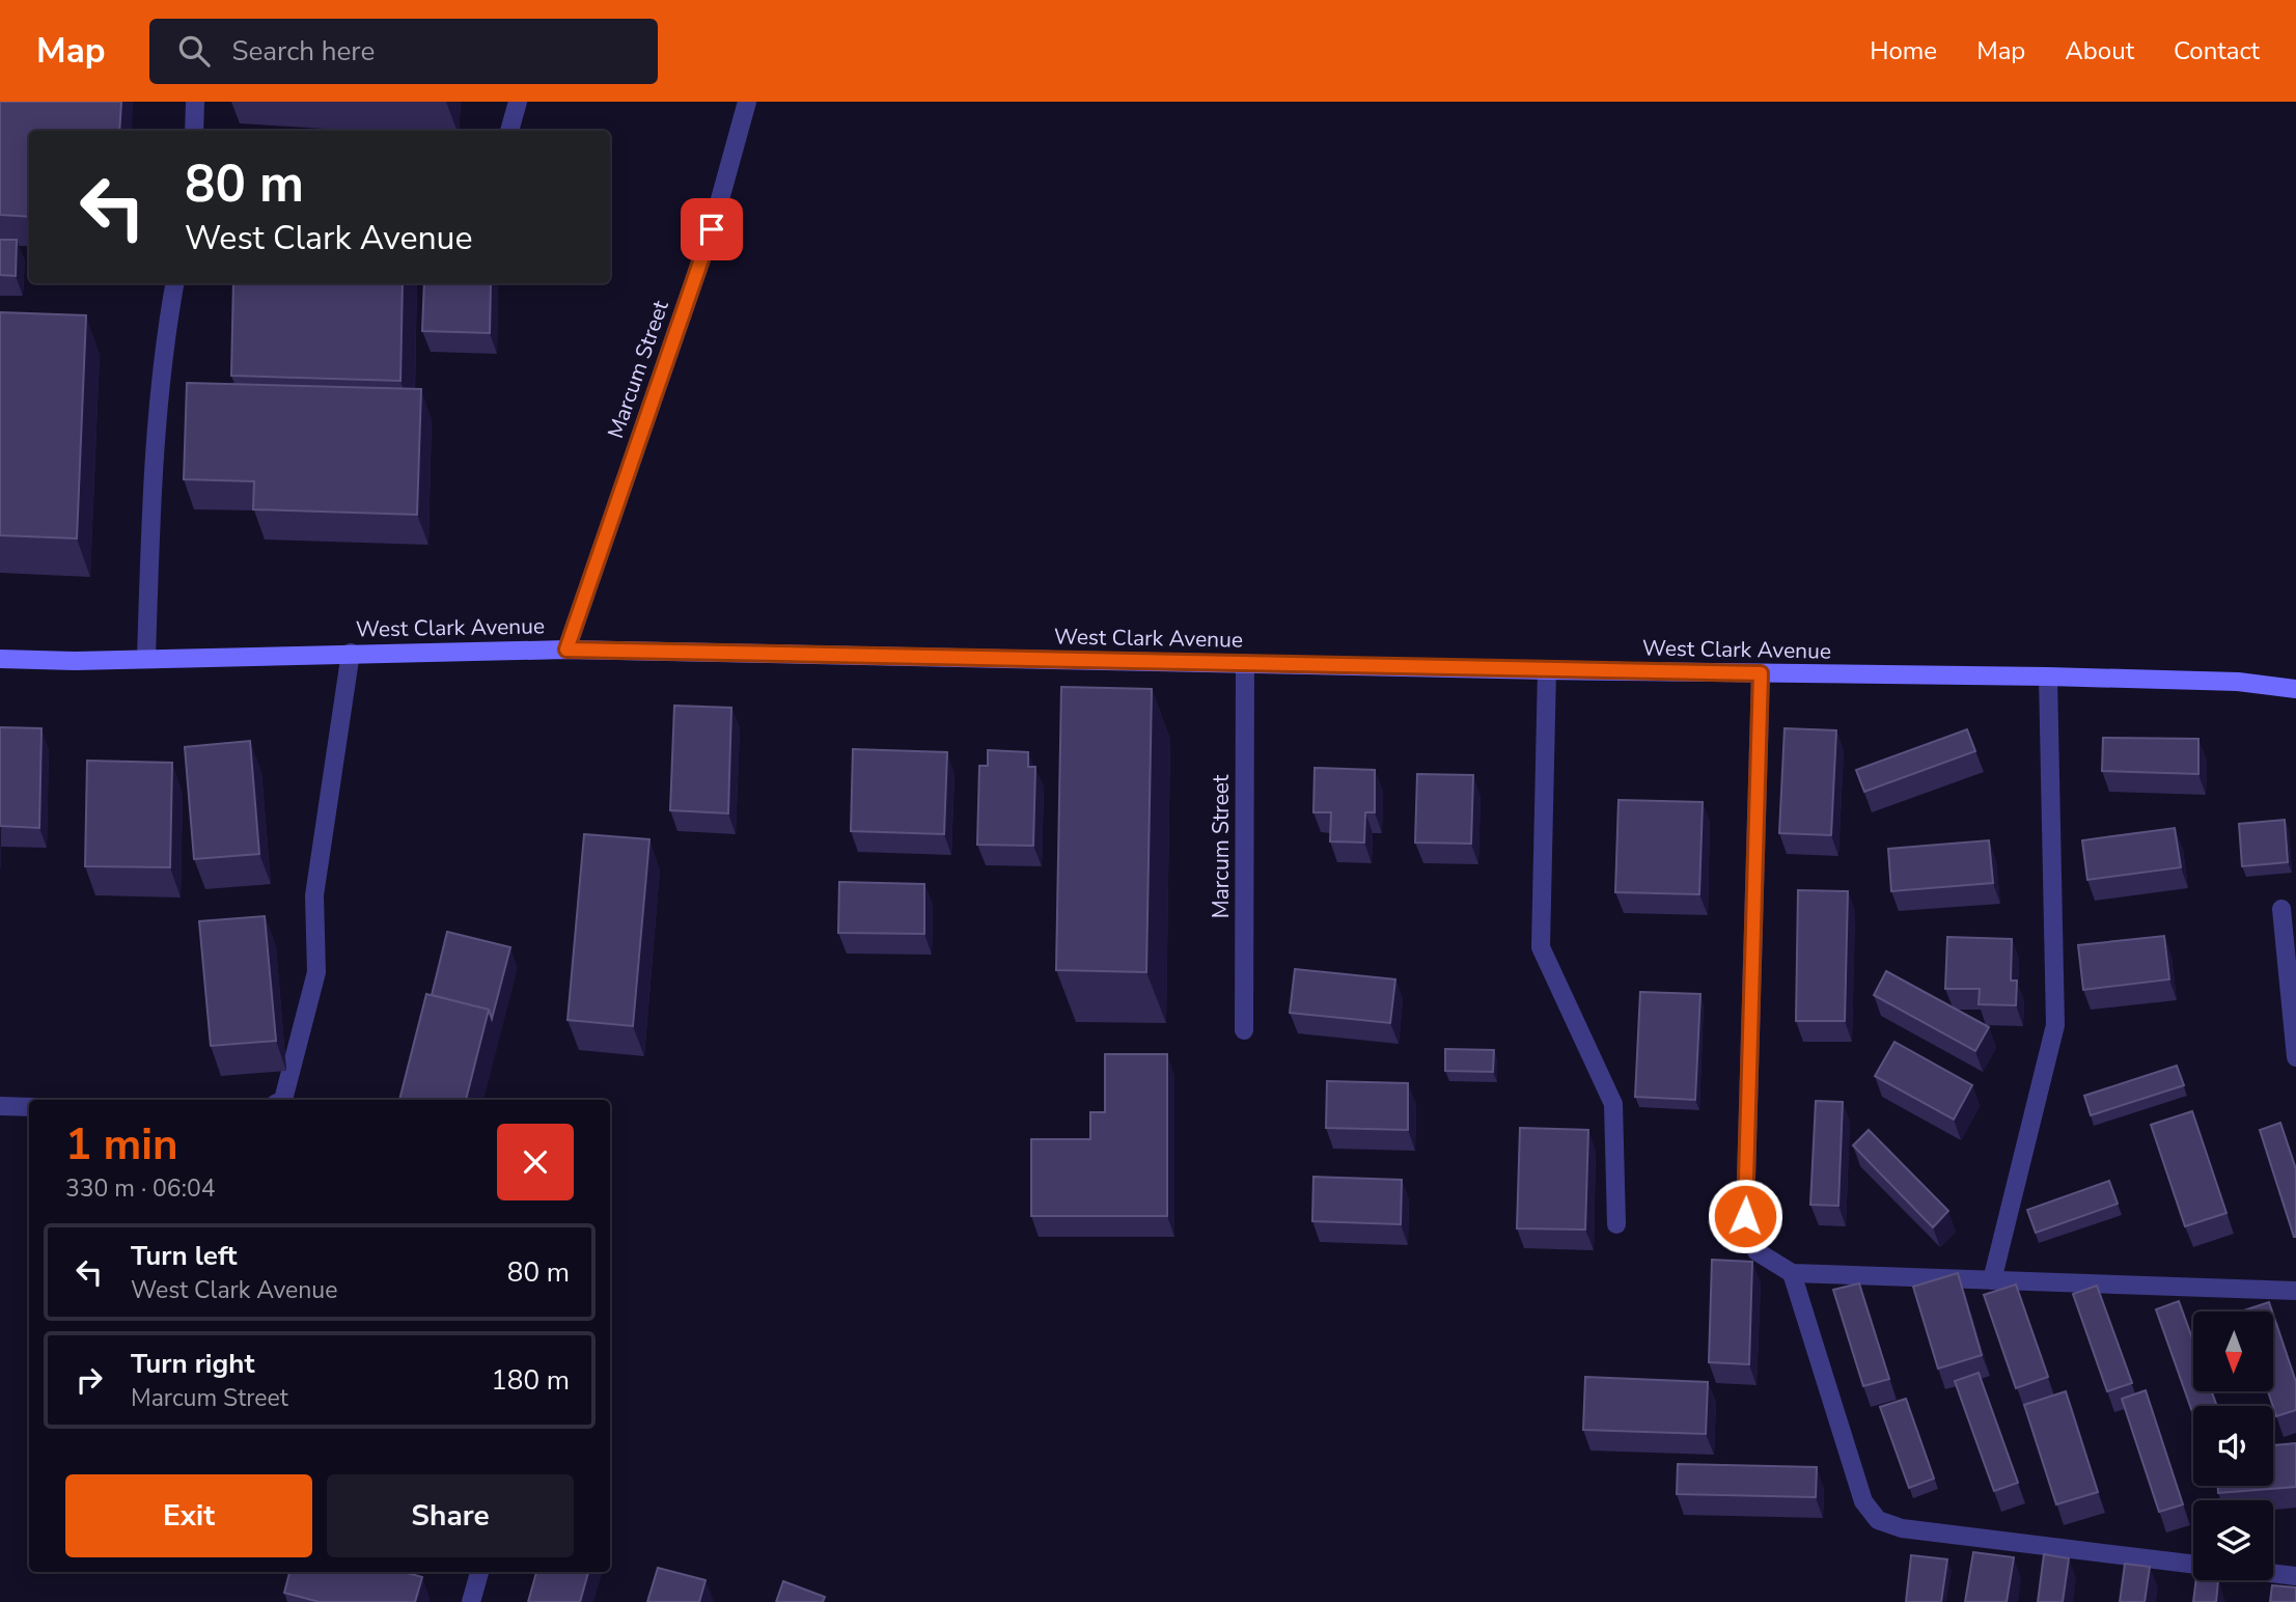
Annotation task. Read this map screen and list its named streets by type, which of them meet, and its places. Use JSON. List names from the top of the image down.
{
  "streets": {
    "main road": ["West Clark Avenue"],
    "street": ["Marcum Street"]
  },
  "crossings": [
    ["Marcum Street", "West Clark Avenue"]
  ],
  "north": "bottom",
  "page": {
    "header": "Map",
    "search": "Search here",
    "nav": [
      "Home",
      "Map",
      "About",
      "Contact"
    ],
    "turn": ["80 m", "West Clark Avenue"],
    "heading": ["1 min", "330 m · 06:04"],
    "list": [
      {
        "name": "Turn left",
        "note": "West Clark Avenue",
        "value": "80 m"
      },
      {
        "name": "Turn right",
        "note": "Marcum Street",
        "value": "180 m"
      }
    ],
    "buttons": ["Exit", "Share"]
  }
}
